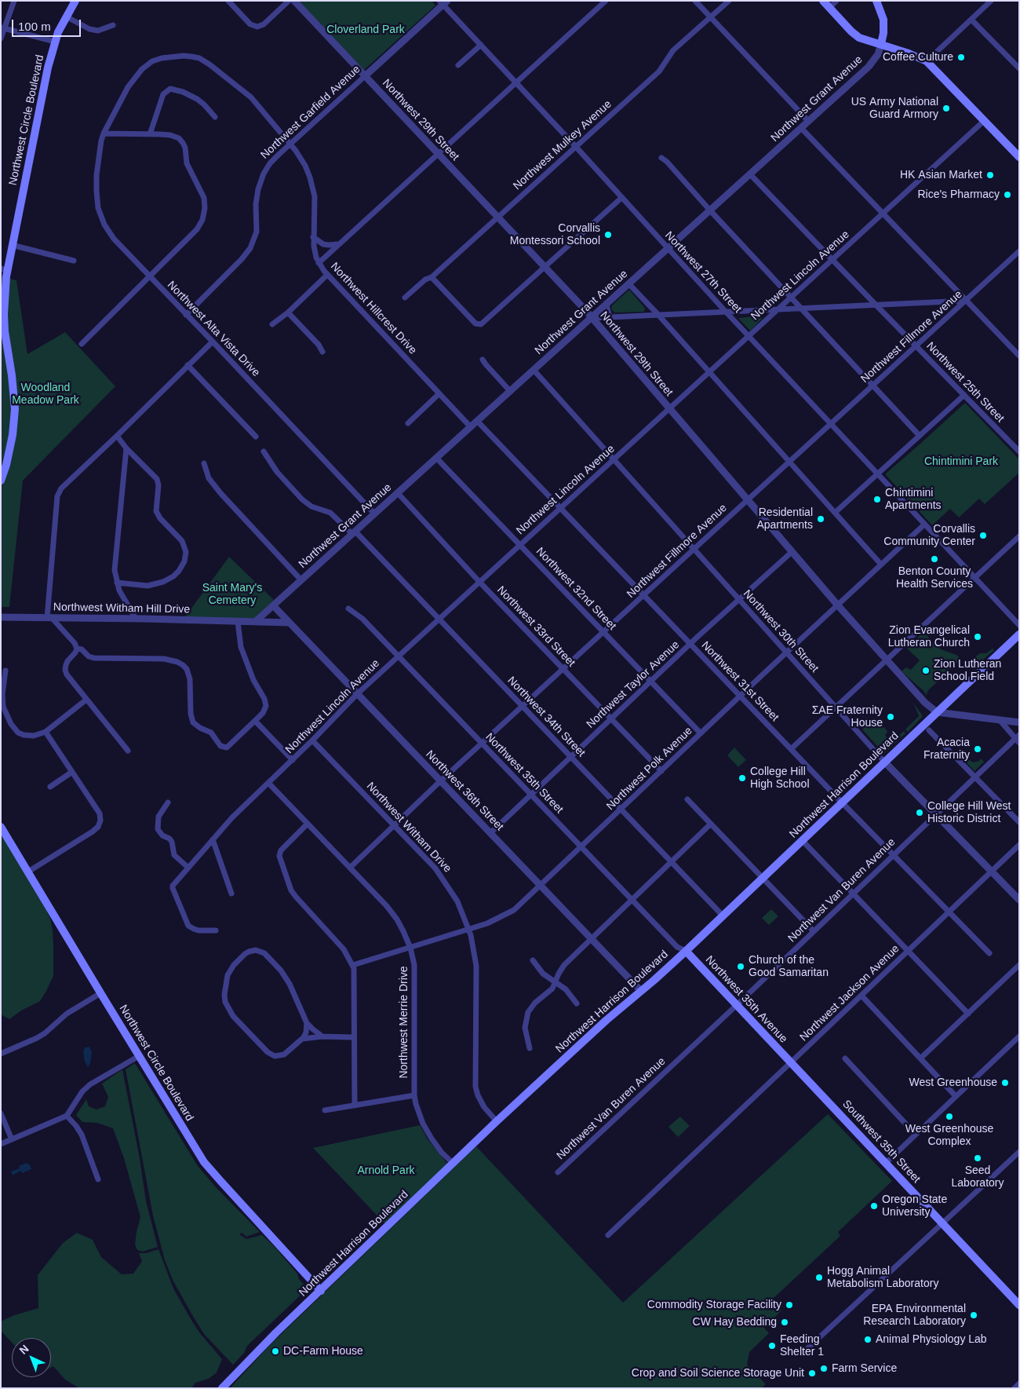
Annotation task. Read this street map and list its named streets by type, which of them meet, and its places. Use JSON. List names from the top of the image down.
{
  "streets": {
    "main road": [
      "Northwest Grant Avenue",
      "Northwest Circle Boulevard",
      "Northwest Harrison Boulevard",
      "Northwest 35th Avenue",
      "Southwest 35th Street"
    ],
    "street": [
      "Northwest Garfield Avenue",
      "Northwest 29th Street",
      "Northwest Mulkey Avenue",
      "Northwest 27th Street",
      "Northwest Lincoln Avenue",
      "Northwest Hillcrest Drive",
      "Northwest Alta Vista Drive",
      "Northwest Fillmore Avenue",
      "Northwest 25th Street",
      "Northwest 32nd Street",
      "Northwest Witham Hill Drive",
      "Northwest 33rd Street",
      "Northwest 30th Street",
      "Northwest 31st Street",
      "Northwest Taylor Avenue",
      "Northwest 34th Street",
      "Northwest Polk Avenue",
      "Northwest 35th Street",
      "Northwest 36th Street",
      "Northwest Witham Drive",
      "Northwest Van Buren Avenue",
      "Northwest Jackson Avenue",
      "Northwest Merrie Drive"
    ]
  },
  "crossings": [
    ["Northwest Grant Avenue", "Northwest 29th Street"],
    ["Northwest Grant Avenue", "Northwest 27th Street"],
    ["Northwest Grant Avenue", "Northwest Hillcrest Drive"],
    ["Northwest Grant Avenue", "Northwest Alta Vista Drive"],
    ["Northwest Grant Avenue", "Northwest 25th Street"],
    ["Northwest Grant Avenue", "Northwest 32nd Street"],
    ["Northwest Grant Avenue", "Northwest Witham Hill Drive"],
    ["Northwest Grant Avenue", "Northwest 33rd Street"],
    ["Northwest Grant Avenue", "Northwest 30th Street"],
    ["Northwest Grant Avenue", "Northwest 31st Street"],
    ["Northwest Grant Avenue", "Northwest 34th Street"],
    ["Northwest Grant Avenue", "Northwest 36th Street"],
    ["Northwest Garfield Avenue", "Northwest 29th Street"],
    ["Northwest Garfield Avenue", "Northwest 27th Street"],
    ["Northwest Garfield Avenue", "Northwest Hillcrest Drive"],
    ["Northwest Garfield Avenue", "Northwest Alta Vista Drive"],
    ["Northwest Circle Boulevard", "Northwest Harrison Boulevard"],
    ["Northwest 29th Street", "Northwest Mulkey Avenue"],
    ["Northwest 29th Street", "Northwest Lincoln Avenue"],
    ["Northwest 29th Street", "Northwest Fillmore Avenue"],
    ["Northwest 29th Street", "Northwest Taylor Avenue"],
    ["Northwest 29th Street", "Northwest Polk Avenue"],
    ["Northwest 29th Street", "Northwest Harrison Boulevard"],
    ["Northwest Mulkey Avenue", "Northwest 27th Street"],
    ["Northwest 27th Street", "Northwest Lincoln Avenue"],
    ["Northwest 27th Street", "Northwest Fillmore Avenue"],
    ["Northwest 27th Street", "Northwest Polk Avenue"],
    ["Northwest Lincoln Avenue", "Northwest 25th Street"],
    ["Northwest Lincoln Avenue", "Northwest 32nd Street"],
    ["Northwest Lincoln Avenue", "Northwest 33rd Street"],
    ["Northwest Lincoln Avenue", "Northwest 30th Street"],
    ["Northwest Lincoln Avenue", "Northwest 31st Street"],
    ["Northwest Lincoln Avenue", "Northwest 34th Street"],
    ["Northwest Lincoln Avenue", "Northwest 35th Street"],
    ["Northwest Lincoln Avenue", "Northwest 36th Street"],
    ["Northwest Lincoln Avenue", "Northwest Witham Drive"],
    ["Northwest Lincoln Avenue", "Northwest Merrie Drive"],
    ["Northwest Hillcrest Drive", "Northwest Alta Vista Drive"],
    ["Northwest Fillmore Avenue", "Northwest 25th Street"],
    ["Northwest Fillmore Avenue", "Northwest 32nd Street"],
    ["Northwest Fillmore Avenue", "Northwest 33rd Street"],
    ["Northwest Fillmore Avenue", "Northwest 30th Street"],
    ["Northwest Fillmore Avenue", "Northwest 31st Street"],
    ["Northwest Fillmore Avenue", "Northwest 34th Street"],
    ["Northwest Fillmore Avenue", "Northwest 35th Street"],
    ["Northwest Fillmore Avenue", "Northwest 36th Street"],
    ["Northwest Fillmore Avenue", "Northwest Witham Drive"],
    ["Northwest Fillmore Avenue", "Northwest Merrie Drive"],
    ["Northwest 32nd Street", "Northwest Taylor Avenue"],
    ["Northwest 32nd Street", "Northwest Polk Avenue"],
    ["Northwest Witham Hill Drive", "Northwest 36th Street"],
    ["Northwest 33rd Street", "Northwest Taylor Avenue"],
    ["Northwest 33rd Street", "Northwest Polk Avenue"],
    ["Northwest 30th Street", "Northwest Taylor Avenue"],
    ["Northwest 30th Street", "Northwest Polk Avenue"],
    ["Northwest 30th Street", "Northwest Harrison Boulevard"],
    ["Northwest 30th Street", "Northwest Van Buren Avenue"],
    ["Northwest 30th Street", "Northwest Jackson Avenue"],
    ["Northwest 31st Street", "Northwest Taylor Avenue"],
    ["Northwest 31st Street", "Northwest Polk Avenue"],
    ["Northwest 31st Street", "Northwest Harrison Boulevard"],
    ["Northwest 31st Street", "Northwest Van Buren Avenue"],
    ["Northwest 31st Street", "Northwest Jackson Avenue"],
    ["Northwest Taylor Avenue", "Northwest 34th Street"],
    ["Northwest Taylor Avenue", "Northwest 35th Street"],
    ["Northwest Taylor Avenue", "Northwest 36th Street"],
    ["Northwest 34th Street", "Northwest Polk Avenue"],
    ["Northwest 34th Street", "Northwest Harrison Boulevard"],
    ["Northwest Polk Avenue", "Northwest 35th Street"],
    ["Northwest Polk Avenue", "Northwest 36th Street"],
    ["Northwest Polk Avenue", "Northwest Witham Drive"],
    ["Northwest Polk Avenue", "Northwest Merrie Drive"],
    ["Northwest 35th Street", "Northwest Harrison Boulevard"],
    ["Northwest 35th Street", "Northwest 35th Avenue"],
    ["Northwest Harrison Boulevard", "Northwest 36th Street"],
    ["Northwest Harrison Boulevard", "Northwest Witham Drive"],
    ["Northwest Harrison Boulevard", "Northwest 35th Avenue"],
    ["Northwest Harrison Boulevard", "Northwest Merrie Drive"],
    ["Northwest Van Buren Avenue", "Northwest 35th Avenue"],
    ["Northwest Jackson Avenue", "Northwest 35th Avenue"],
    ["Northwest Jackson Avenue", "Southwest 35th Street"],
    ["Northwest 35th Avenue", "Southwest 35th Street"]
  ],
  "parks": [
    "Cloverland Park",
    "Woodland Meadow Park",
    "Chintimini Park",
    "Saint Mary's Cemetery",
    "Arnold Park"
  ],
  "places": [
    "Coffee Culture",
    "US Army National Guard Armory",
    "HK Asian Market",
    "Rice's Pharmacy",
    "Corvallis Montessori School",
    "Chintimini Apartments",
    "Residential Apartments",
    "Corvallis Community Center",
    "Benton County Health Services",
    "Zion Evangelical Lutheran Church",
    "Zion Lutheran School Field",
    "ΣΑΕ Fraternity House",
    "Acacia Fraternity",
    "College Hill High School",
    "College Hill West Historic District",
    "Church of the Good Samaritan",
    "West Greenhouse",
    "West Greenhouse Complex",
    "Seed Laboratory",
    "Oregon State University",
    "Hogg Animal Metabolism Laboratory",
    "Commodity Storage Facility",
    "EPA Environmental Research Laboratory",
    "CW Hay Bedding",
    "Animal Physiology Lab",
    "Feeding Shelter 1",
    "DC-Farm House",
    "Farm Service",
    "Crop and Soil Science Storage Unit"
  ],
  "scale_bar": "100 m",
  "north": "top left"
}
